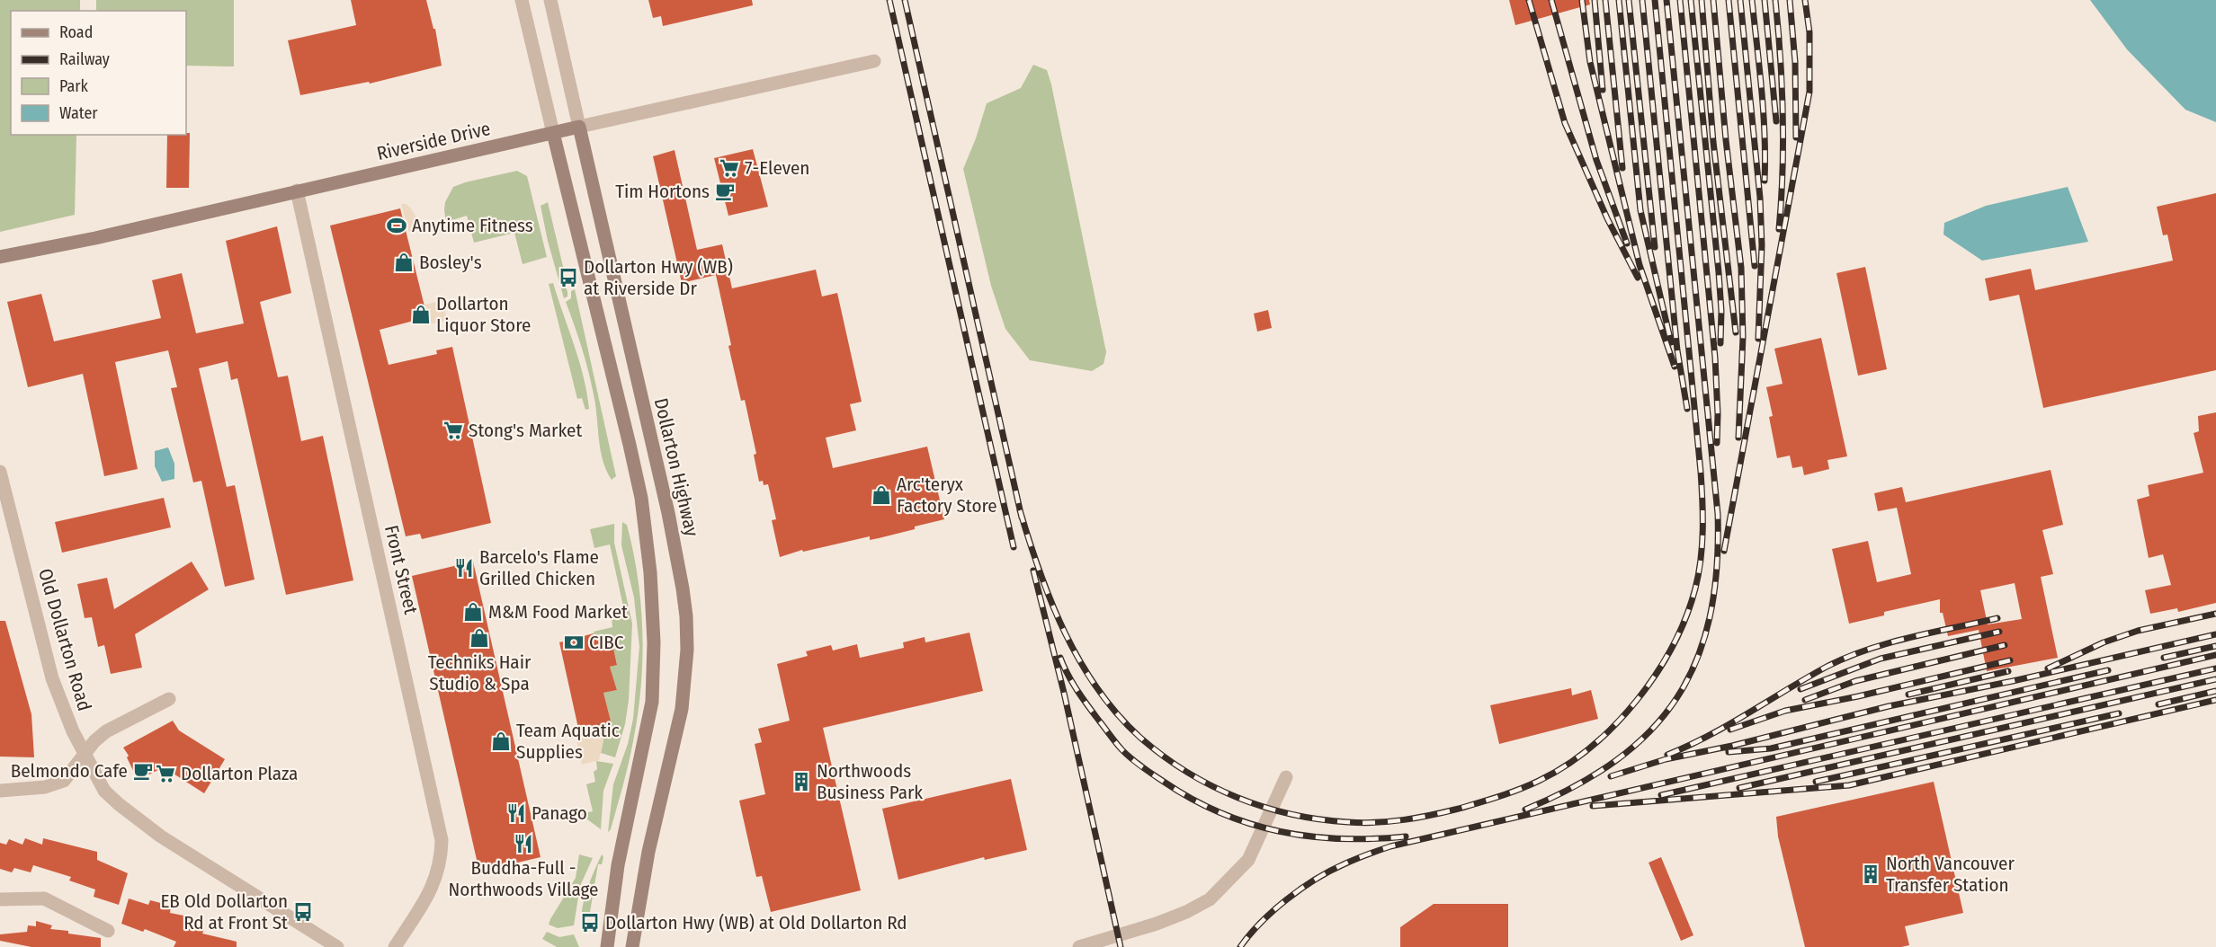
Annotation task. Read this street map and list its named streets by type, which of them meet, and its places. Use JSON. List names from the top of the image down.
{
  "streets": {
    "main road": ["Riverside Drive", "Dollarton Highway"],
    "street": ["Front Street", "Old Dollarton Road"]
  },
  "crossings": [
    ["Riverside Drive", "Dollarton Highway"],
    ["Riverside Drive", "Front Street"]
  ],
  "places": {
    "supermarket": ["7-Eleven", "Stong's Market", "Dollarton Plaza"],
    "cafe": ["Tim Hortons", "Belmondo Cafe"],
    "sports": ["Anytime Fitness"],
    "shop": [
      "Bosley's",
      "Dollarton Liquor Store",
      "Arc'teryx Factory Store",
      "M&M Food Market",
      "Techniks Hair Studio & Spa",
      "Team Aquatic Supplies"
    ],
    "bus stop": ["Dollarton Hwy (WB) at Riverside Dr", "EB Old Dollarton Rd at Front St", "Dollarton Hwy (WB) at Old Dollarton Rd"],
    "restaurant": ["Barcelo's Flame Grilled Chicken", "Panago", "Buddha-Full - Northwoods Village"],
    "bank": ["CIBC"],
    "building": ["Northwoods Business Park", "North Vancouver Transfer Station"]
  },
  "legend": [
    "Road",
    "Railway",
    "Park",
    "Water"
  ]
}
